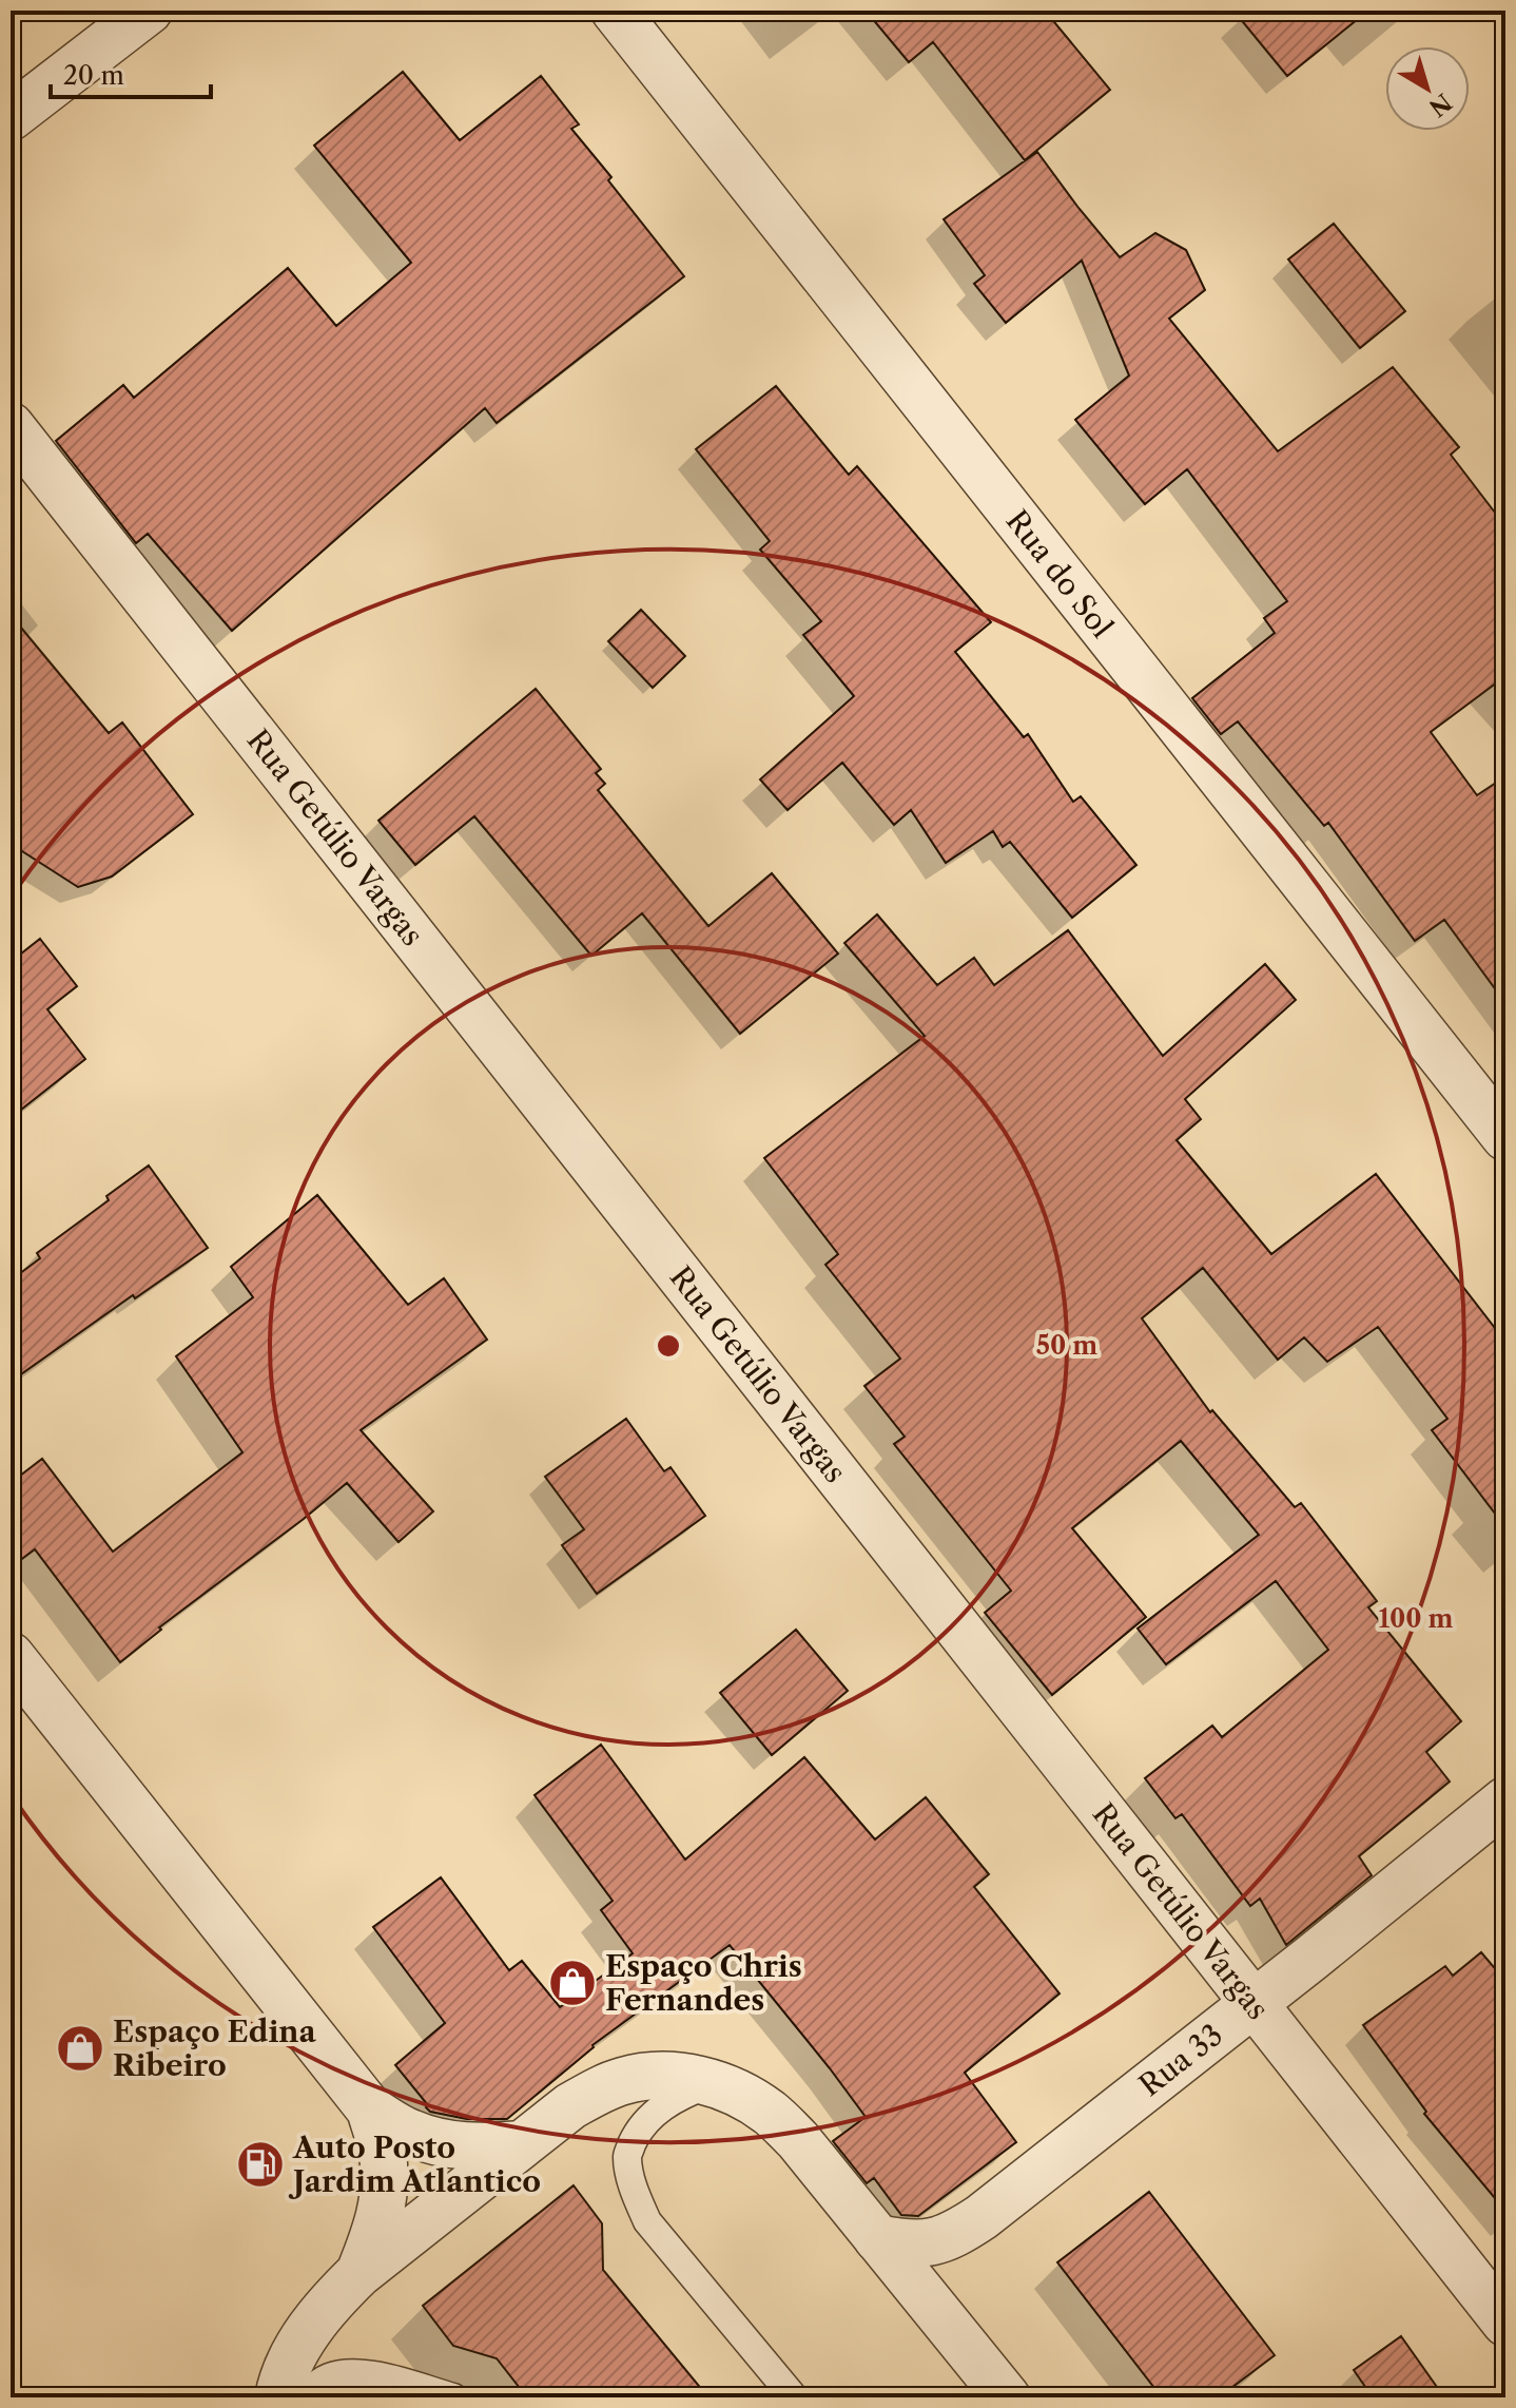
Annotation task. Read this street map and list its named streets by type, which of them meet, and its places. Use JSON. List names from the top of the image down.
{
  "streets": {
    "street": ["Rua do Sol", "Rua Getúlio Vargas", "Rua 33"]
  },
  "crossings": [
    ["Rua Getúlio Vargas", "Rua 33"]
  ],
  "places": {
    "shop": ["Espaço Chris Fernandes", "Espaço Edina Ribeiro"],
    "fuel station": ["Auto Posto Jardim Atlantico"]
  },
  "scale_bar": "20 m",
  "north": "bottom right",
  "rings": ["50 m", "100 m"]
}
